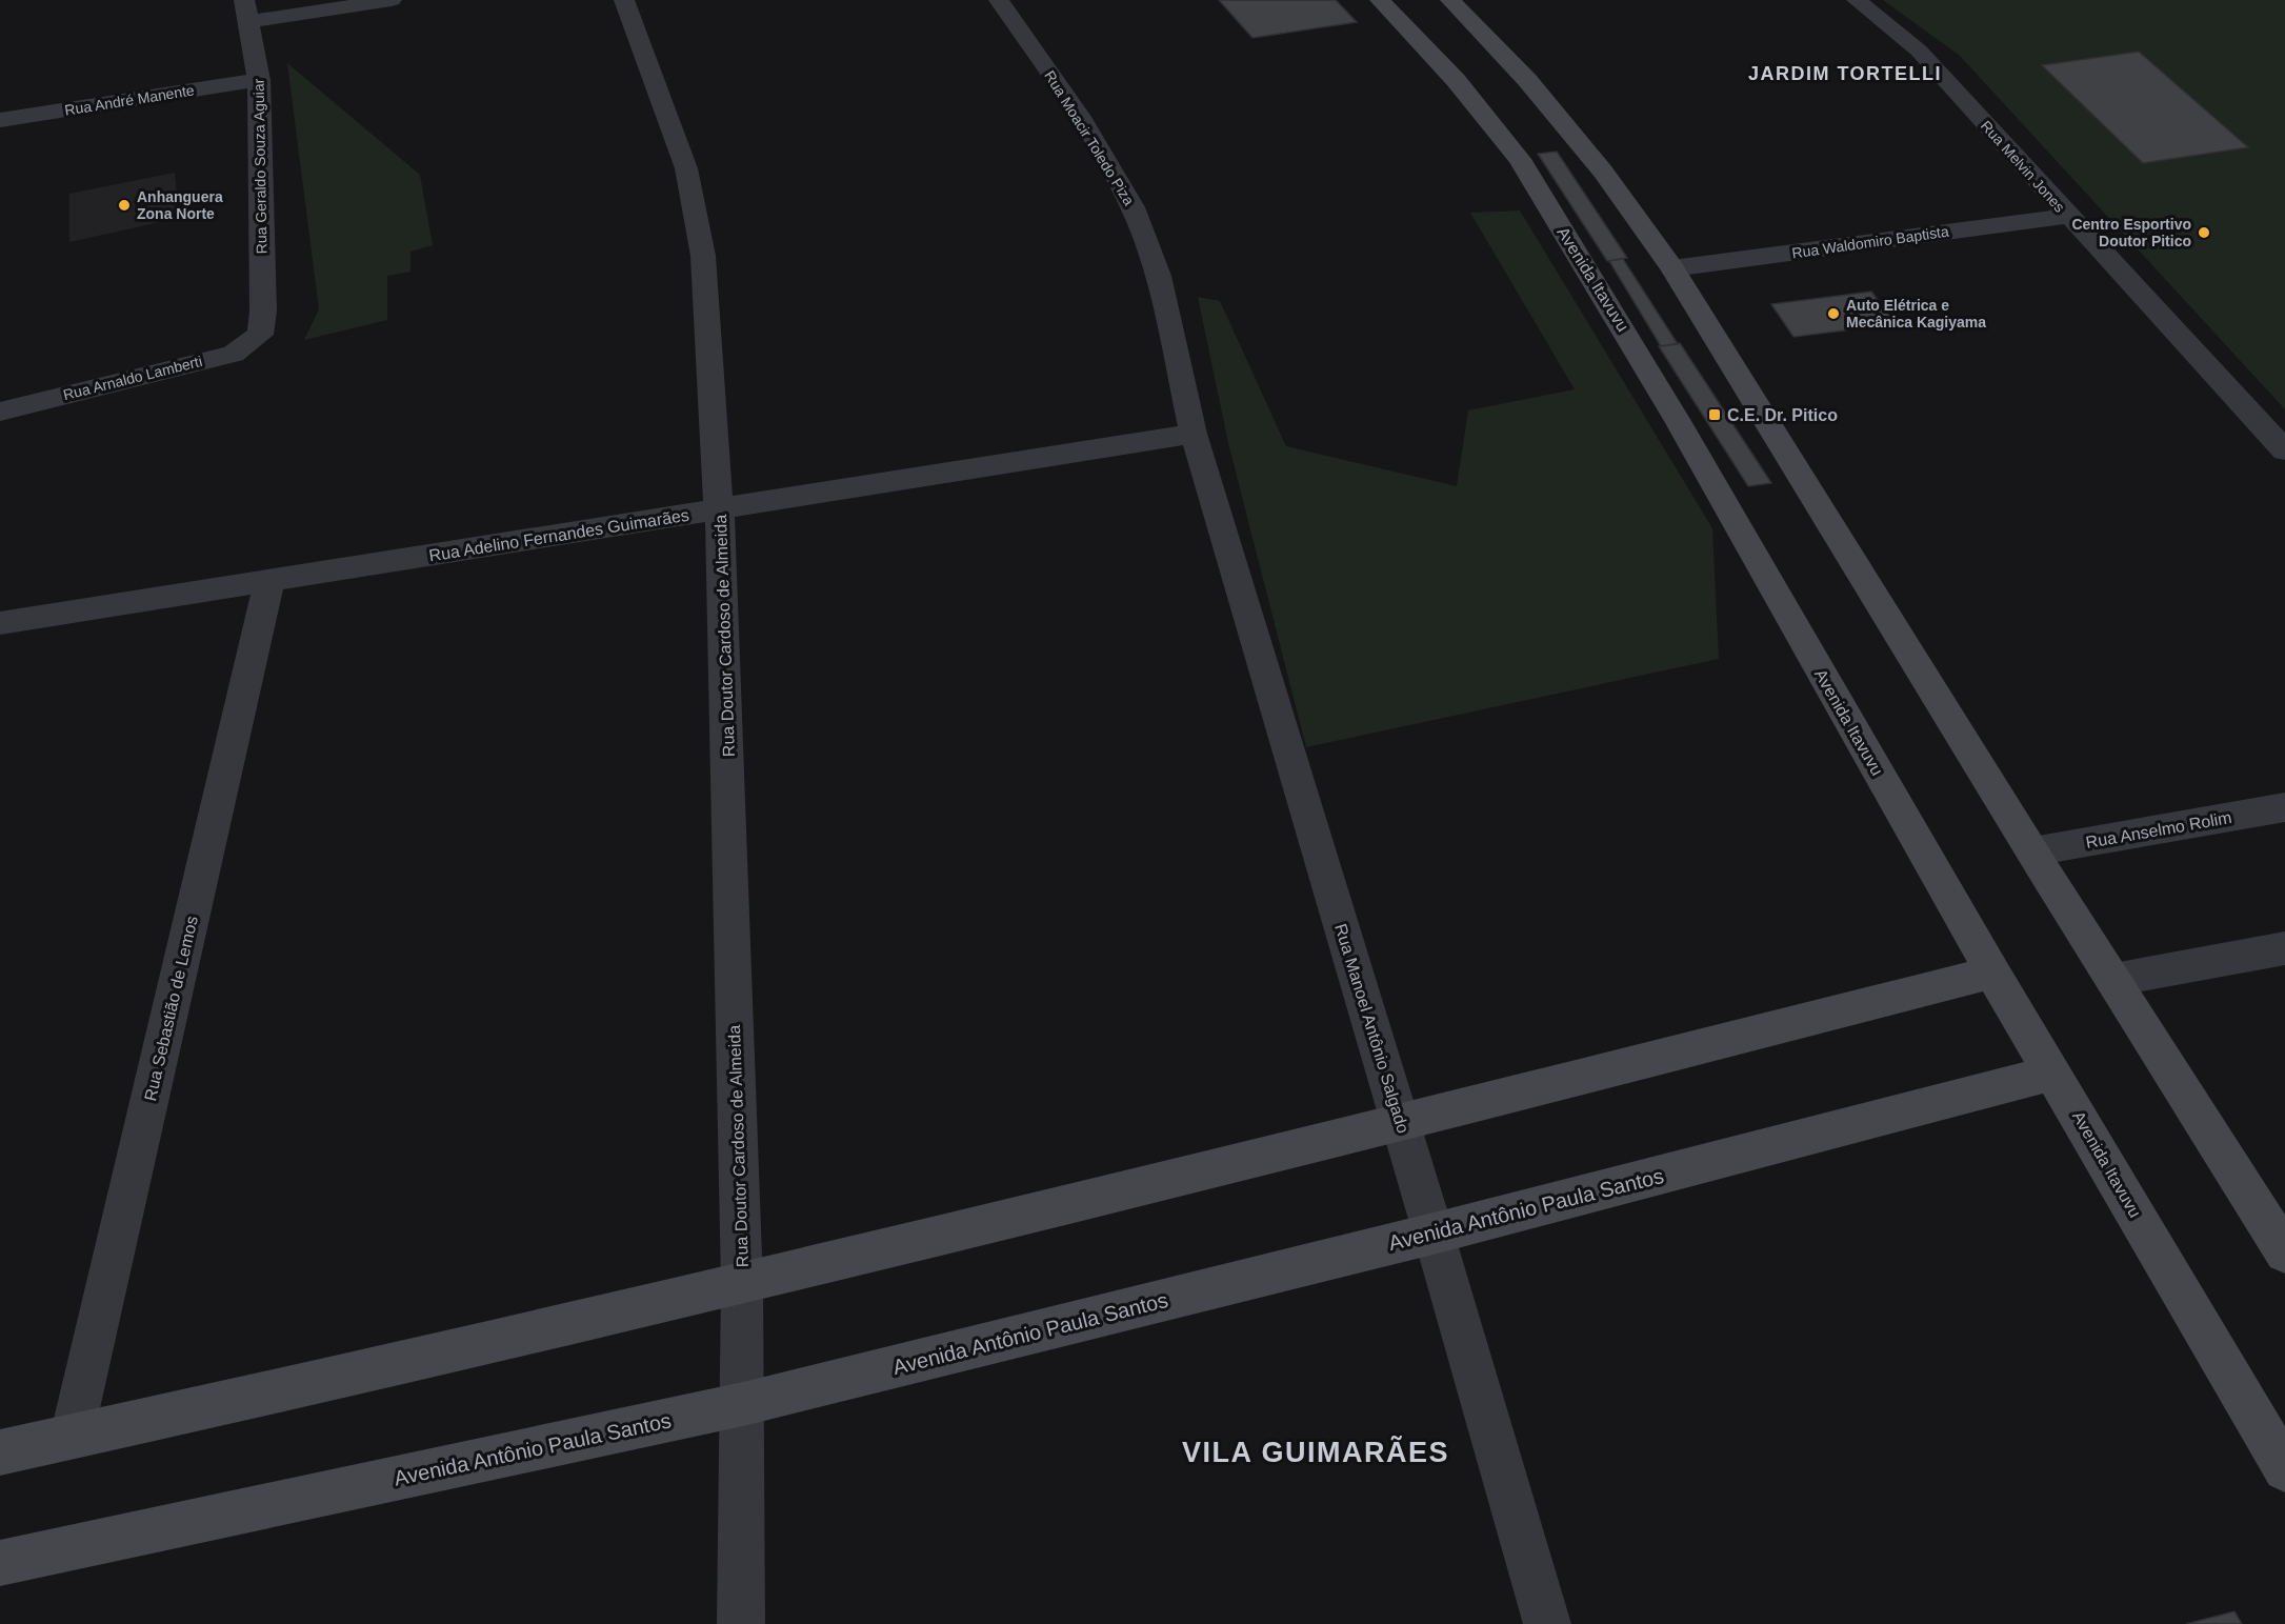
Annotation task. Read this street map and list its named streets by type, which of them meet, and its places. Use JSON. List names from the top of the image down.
{
  "streets": {
    "main road": ["Avenida Itavuvu", "Avenida Antônio Paula Santos"],
    "street": [
      "Rua André Manente",
      "Rua Moacir Toledo Piza",
      "Rua Geraldo Souza Aguiar",
      "Rua Melvin Jones",
      "Rua Waldomiro Baptista",
      "Rua Arnaldo Lamberti",
      "Rua Adelino Fernandes Guimarães",
      "Rua Doutor Cardoso de Almeida",
      "Rua Anselmo Rolim",
      "Rua Sebastião de Lemos",
      "Rua Manoel Antônio Salgado"
    ]
  },
  "crossings": [
    ["Rua André Manente", "Rua Geraldo Souza Aguiar"],
    ["Rua Moacir Toledo Piza", "Rua Adelino Fernandes Guimarães"],
    ["Rua Moacir Toledo Piza", "Rua Manoel Antônio Salgado"],
    ["Rua Geraldo Souza Aguiar", "Rua Arnaldo Lamberti"],
    ["Rua Melvin Jones", "Rua Waldomiro Baptista"],
    ["Avenida Itavuvu", "Avenida Antônio Paula Santos"],
    ["Rua Adelino Fernandes Guimarães", "Rua Doutor Cardoso de Almeida"],
    ["Rua Adelino Fernandes Guimarães", "Rua Sebastião de Lemos"],
    ["Rua Adelino Fernandes Guimarães", "Rua Manoel Antônio Salgado"],
    ["Rua Doutor Cardoso de Almeida", "Avenida Antônio Paula Santos"],
    ["Rua Manoel Antônio Salgado", "Avenida Antônio Paula Santos"]
  ],
  "districts": ["JARDIM TORTELLI", "VILA GUIMARÃES"],
  "places": {
    "other": ["Anhanguera Zona Norte", "Centro Esportivo Doutor Pitico", "Auto Elétrica e Mecânica Kagiyama"],
    "transit": ["C.E. Dr. Pitico"]
  }
}
